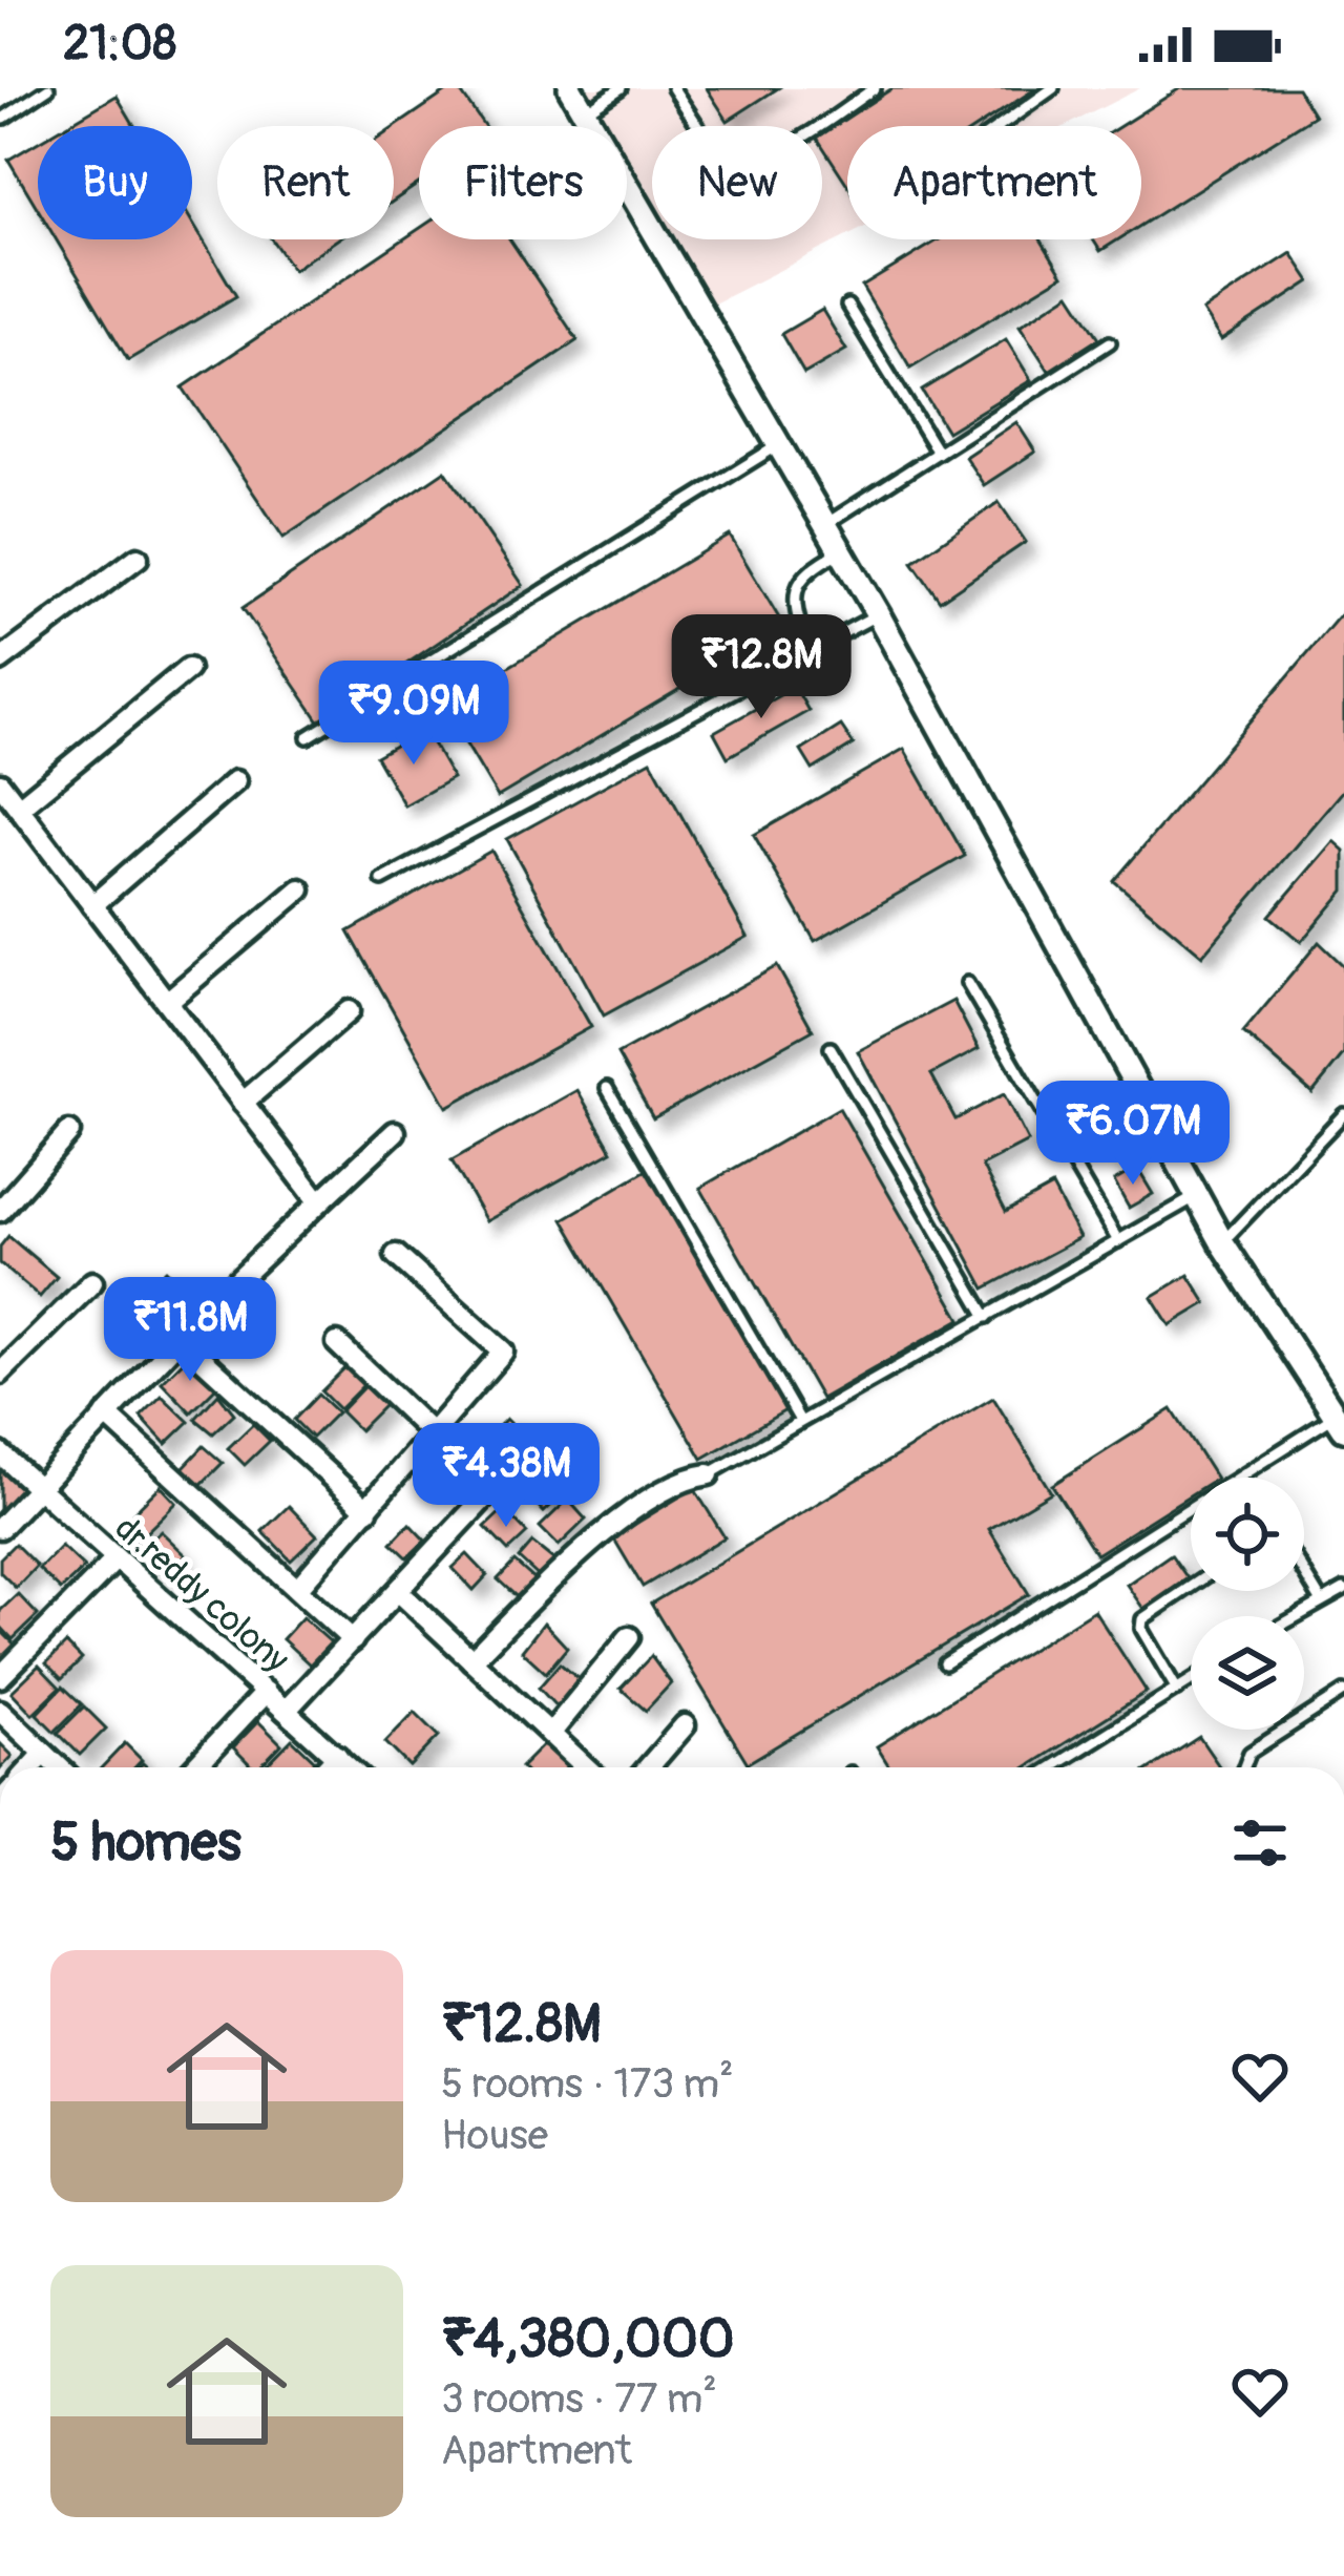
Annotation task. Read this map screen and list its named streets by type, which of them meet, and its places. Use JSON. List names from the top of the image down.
{
  "streets": {
    "street": ["dr.reddy colony"]
  },
  "page": {
    "status": "21:08",
    "chip": [
      "Buy",
      "Rent",
      "Filters",
      "New",
      "Apartment"
    ],
    "price": [
      "₹12.8M",
      "₹9.09M",
      "₹6.07M",
      "₹11.8M",
      "₹4.38M"
    ],
    "heading": "5 homes",
    "list": [
      {
        "name": "₹12.8M",
        "note": "5 rooms · 173 m² · House"
      },
      {
        "name": "₹4,380,000",
        "note": "3 rooms · 77 m² · Apartment"
      }
    ]
  }
}
